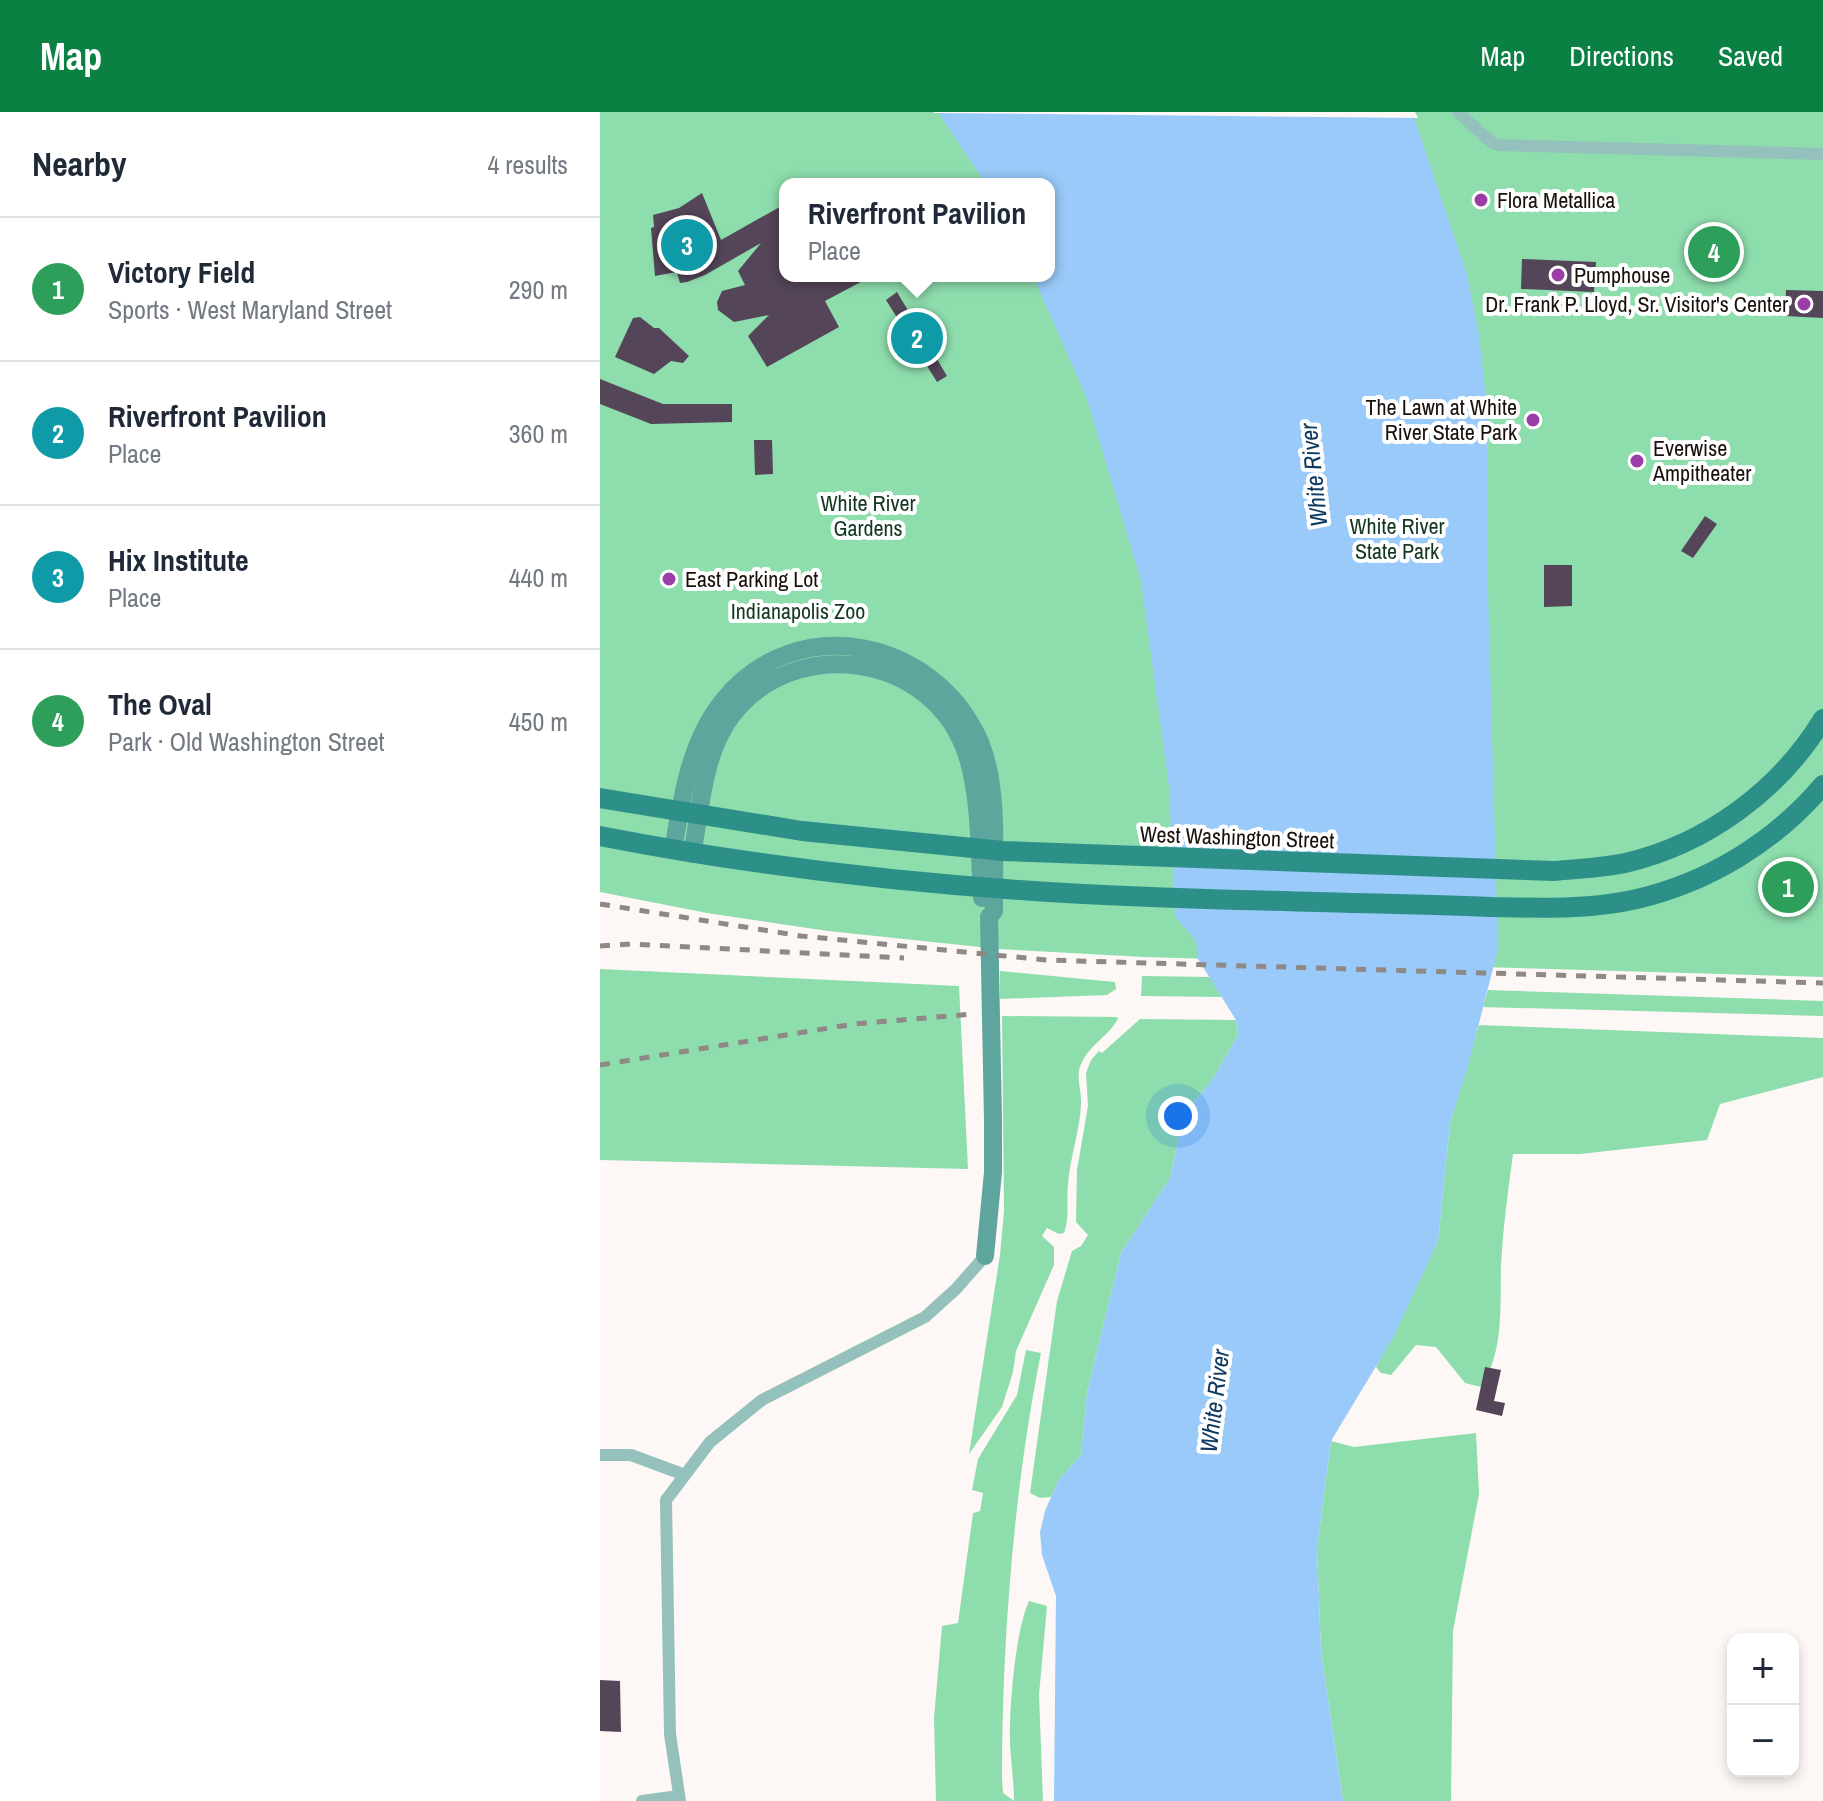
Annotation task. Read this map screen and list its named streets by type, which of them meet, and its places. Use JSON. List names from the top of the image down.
{
  "streets": {
    "main road": ["West Washington Street"]
  },
  "water": ["White River"],
  "parks": ["White River Gardens", "White River State Park", "Indianapolis Zoo"],
  "places": [
    "Flora Metallica",
    "Pumphouse",
    "Dr. Frank P. Lloyd, Sr. Visitor's Center",
    "The Lawn at White River State Park",
    "Everwise Ampitheater",
    "East Parking Lot"
  ],
  "page": {
    "header": "Map",
    "nav": ["Map", "Directions", "Saved"],
    "heading": ["Nearby", "4 results"],
    "popup": ["Riverfront Pavilion", "Place"],
    "pins": [
      "3",
      "4",
      "2",
      "1"
    ],
    "list": [
      {
        "mark": "1",
        "name": "Victory Field",
        "note": "Sports · West Maryland Street",
        "value": "290 m"
      },
      {
        "mark": "2",
        "name": "Riverfront Pavilion",
        "note": "Place",
        "value": "360 m"
      },
      {
        "mark": "3",
        "name": "Hix Institute",
        "note": "Place",
        "value": "440 m"
      },
      {
        "mark": "4",
        "name": "The Oval",
        "note": "Park · Old Washington Street",
        "value": "450 m"
      }
    ],
    "map_buttons": ["+", "−"]
  }
}
